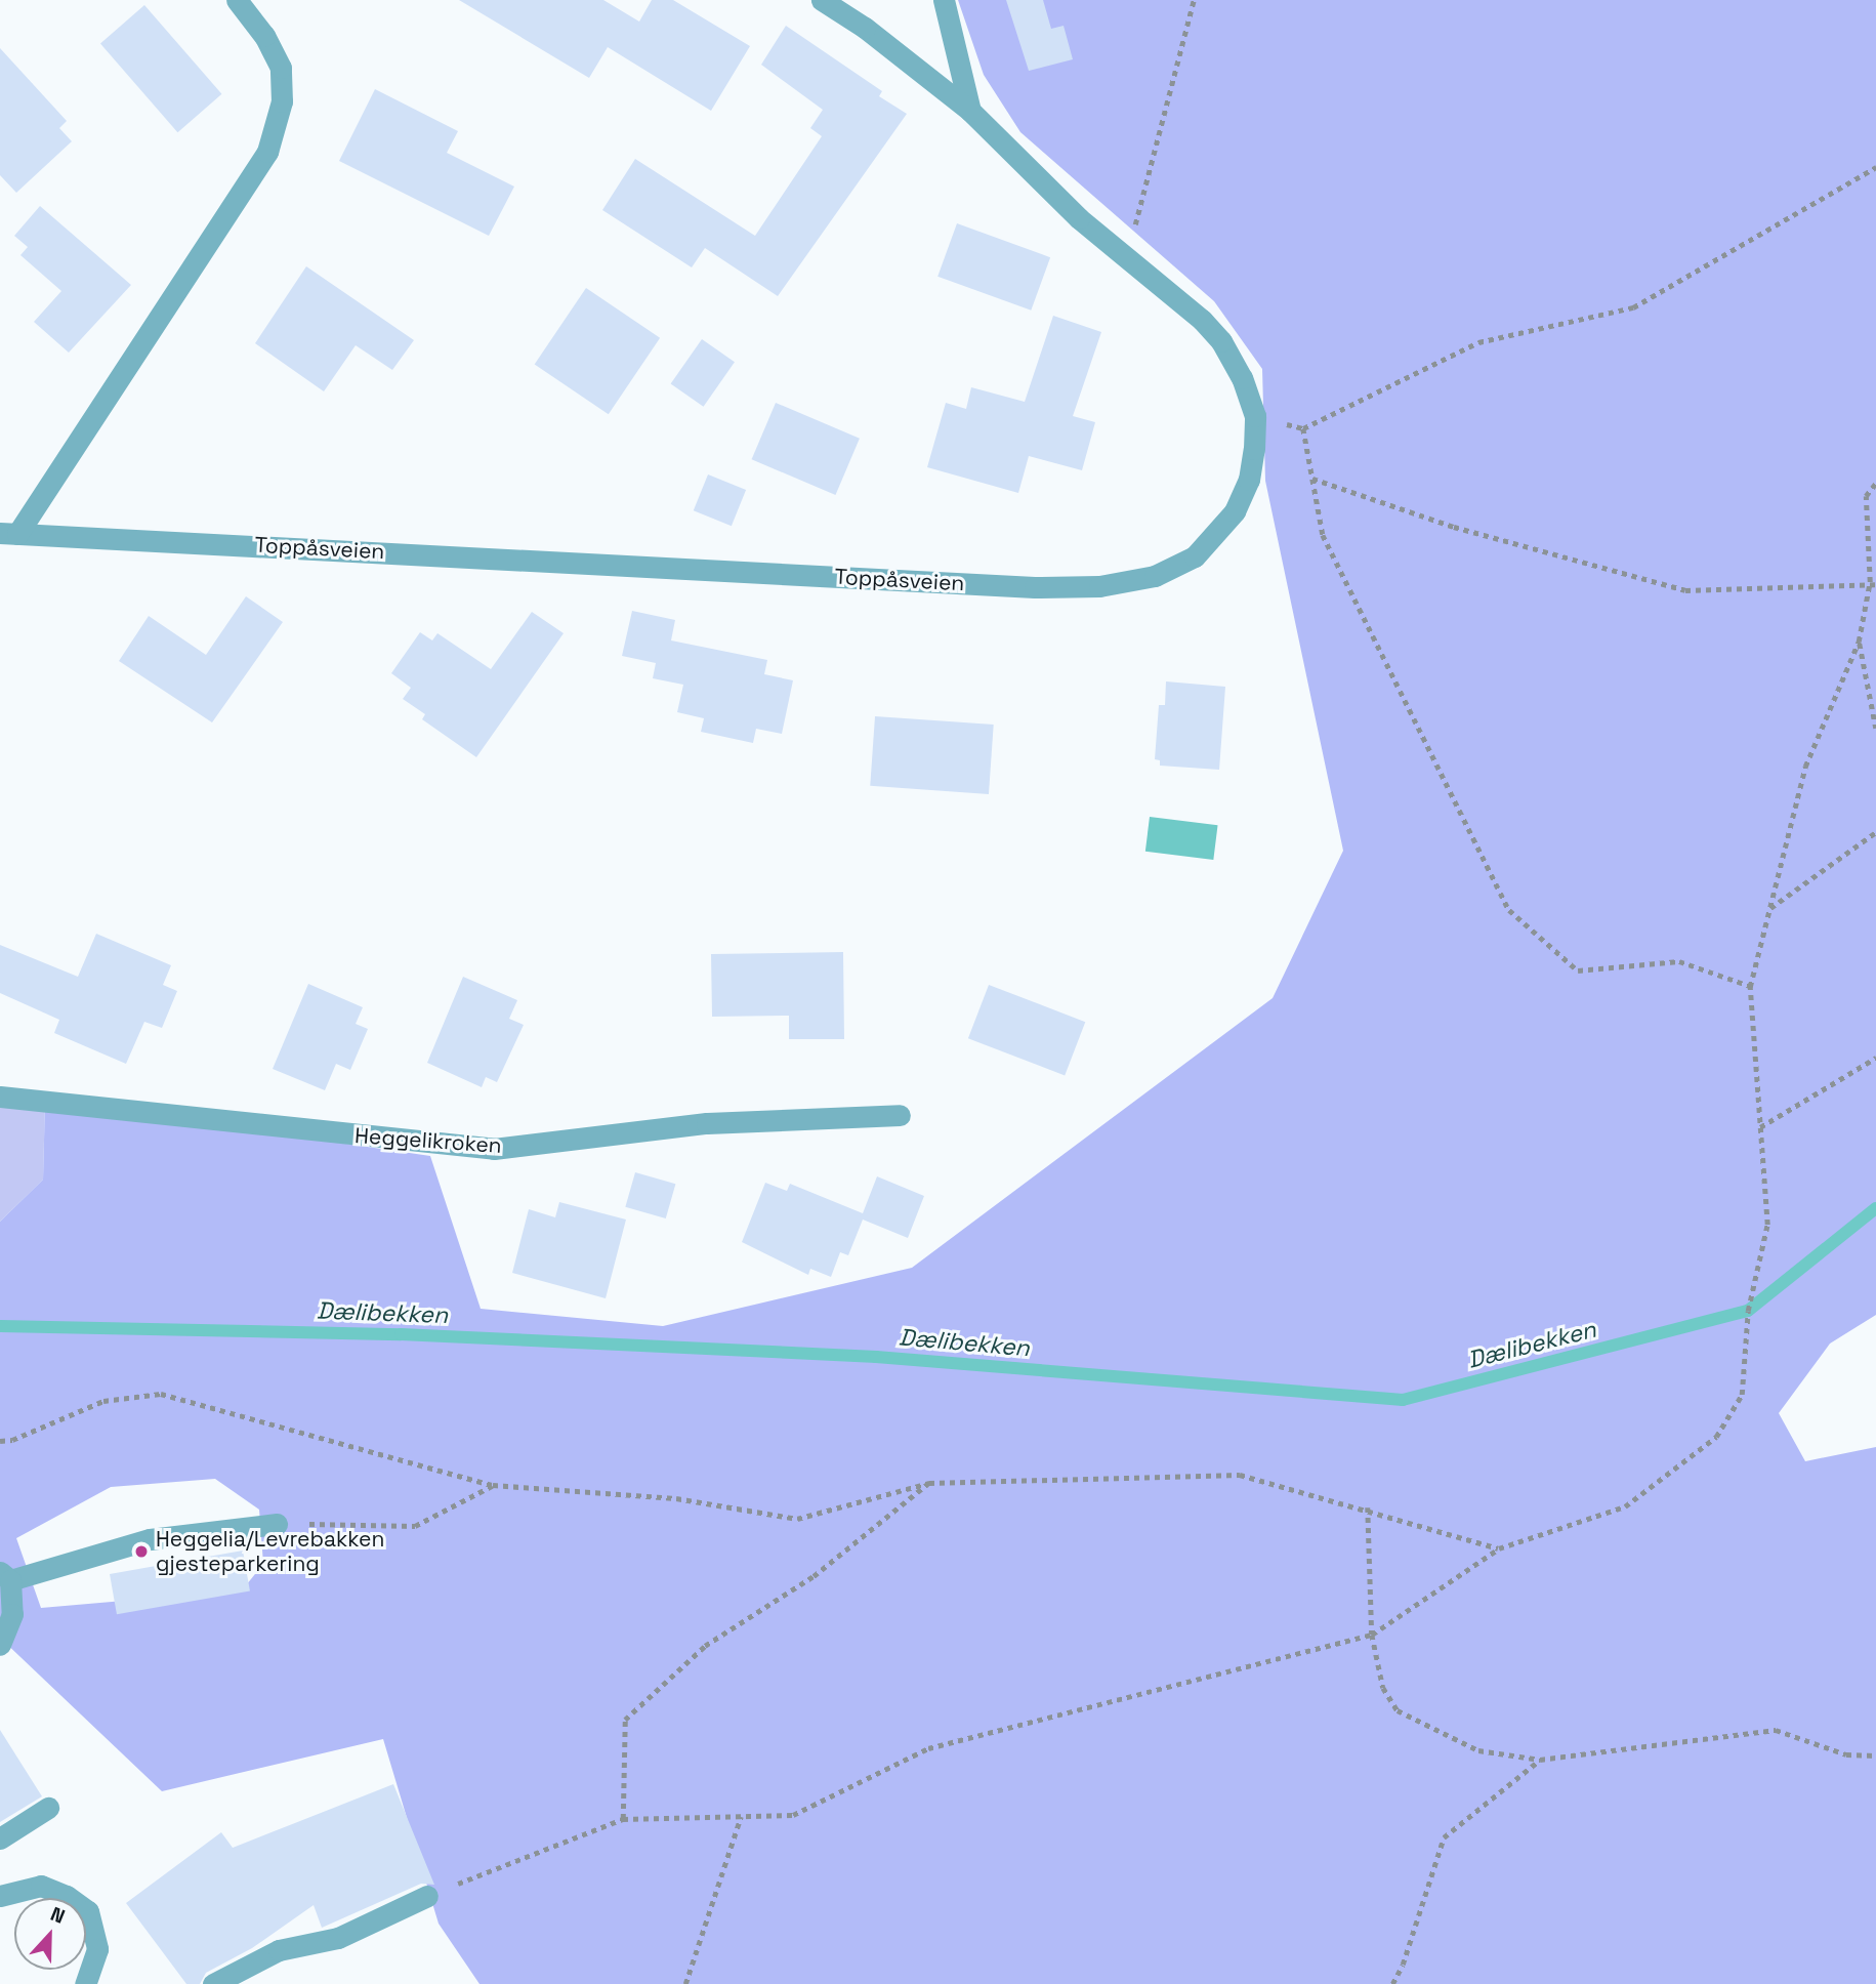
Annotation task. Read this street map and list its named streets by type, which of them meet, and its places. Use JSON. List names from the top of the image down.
{
  "streets": {
    "street": ["Toppåsveien", "Heggelikroken"]
  },
  "water": ["Dælibekken"],
  "places": ["Heggelia/Levrebakken gjesteparkering"],
  "north": "top"
}
